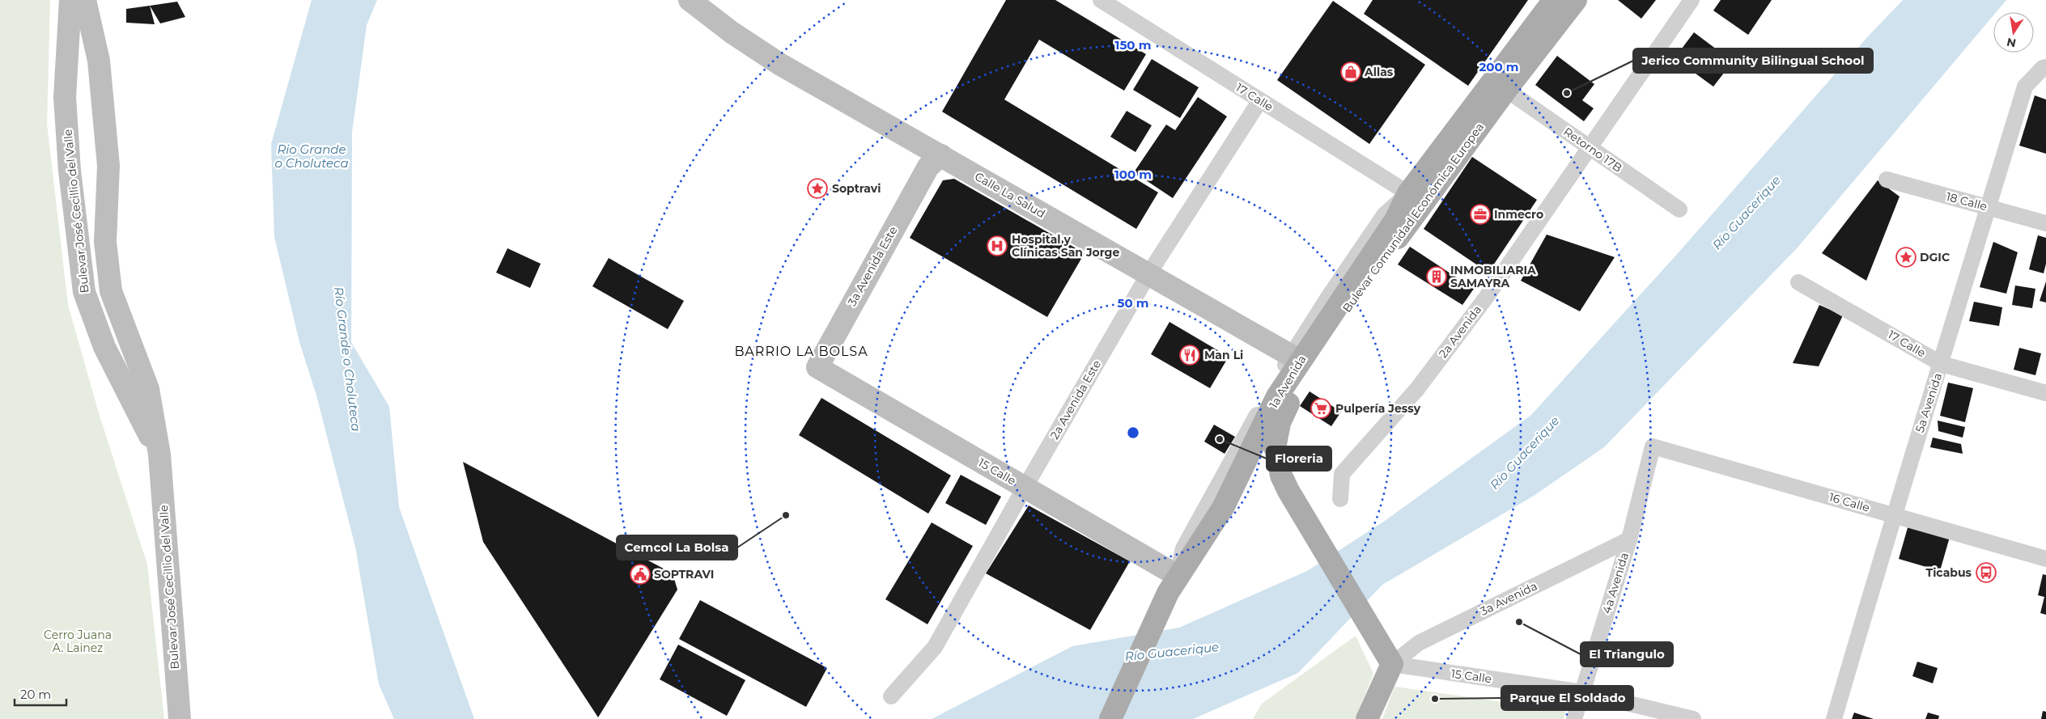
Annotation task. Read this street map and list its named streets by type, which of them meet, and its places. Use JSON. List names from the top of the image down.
{
  "streets": {
    "main road": [
      "Calle La Salud",
      "Bulevar José Cecillio del Valle",
      "Bulevar Comunidad Económica Europea",
      "3a Avenida Este",
      "1a Avenida",
      "15 Calle",
      "3a Avenida"
    ],
    "street": [
      "17 Calle",
      "Retorno 17B",
      "18 Calle",
      "2a Avenida",
      "2a Avenida Este",
      "5a Avenida",
      "16 Calle",
      "4a Avenida"
    ]
  },
  "crossings": [
    ["17 Calle", "Bulevar Comunidad Económica Europea"],
    ["17 Calle", "1a Avenida"],
    ["17 Calle", "2a Avenida Este"],
    ["17 Calle", "5a Avenida"],
    ["Retorno 17B", "Bulevar Comunidad Económica Europea"],
    ["Retorno 17B", "2a Avenida"],
    ["Calle La Salud", "Bulevar Comunidad Económica Europea"],
    ["Calle La Salud", "3a Avenida Este"],
    ["Calle La Salud", "1a Avenida"],
    ["Calle La Salud", "2a Avenida Este"],
    ["18 Calle", "5a Avenida"],
    ["Bulevar Comunidad Económica Europea", "1a Avenida"],
    ["3a Avenida Este", "15 Calle"],
    ["1a Avenida", "15 Calle"],
    ["2a Avenida Este", "15 Calle"],
    ["5a Avenida", "16 Calle"],
    ["15 Calle", "4a Avenida"],
    ["15 Calle", "3a Avenida"],
    ["16 Calle", "4a Avenida"],
    ["4a Avenida", "3a Avenida"]
  ],
  "districts": ["BARRIO LA BOLSA"],
  "water": ["Rio Grande o Choluteca", "Río Guacerique", "Río Grande o Choluteca"],
  "parks": ["Cerro Juana A. Lainez"],
  "places": {
    "shop": ["Allas"],
    "other": [
      "Jerico Community Bilingual School",
      "Floreria",
      "Cemcol La Bolsa",
      "El Triangulo",
      "Parque El Soldado"
    ],
    "place": ["Soptravi", "DGIC"],
    "office": ["Inmecro"],
    "hospital": ["Hospital y Clínicas San Jorge"],
    "building": ["INMOBILIARIA SAMAYRA"],
    "restaurant": ["Man Li"],
    "supermarket": ["Pulpería Jessy"],
    "bus stop": ["Ticabus"],
    "public building": ["SOPTRAVI"]
  },
  "scale_bar": "20 m",
  "north": "bottom",
  "rings": [
    "150 m",
    "200 m",
    "100 m",
    "50 m"
  ]
}
